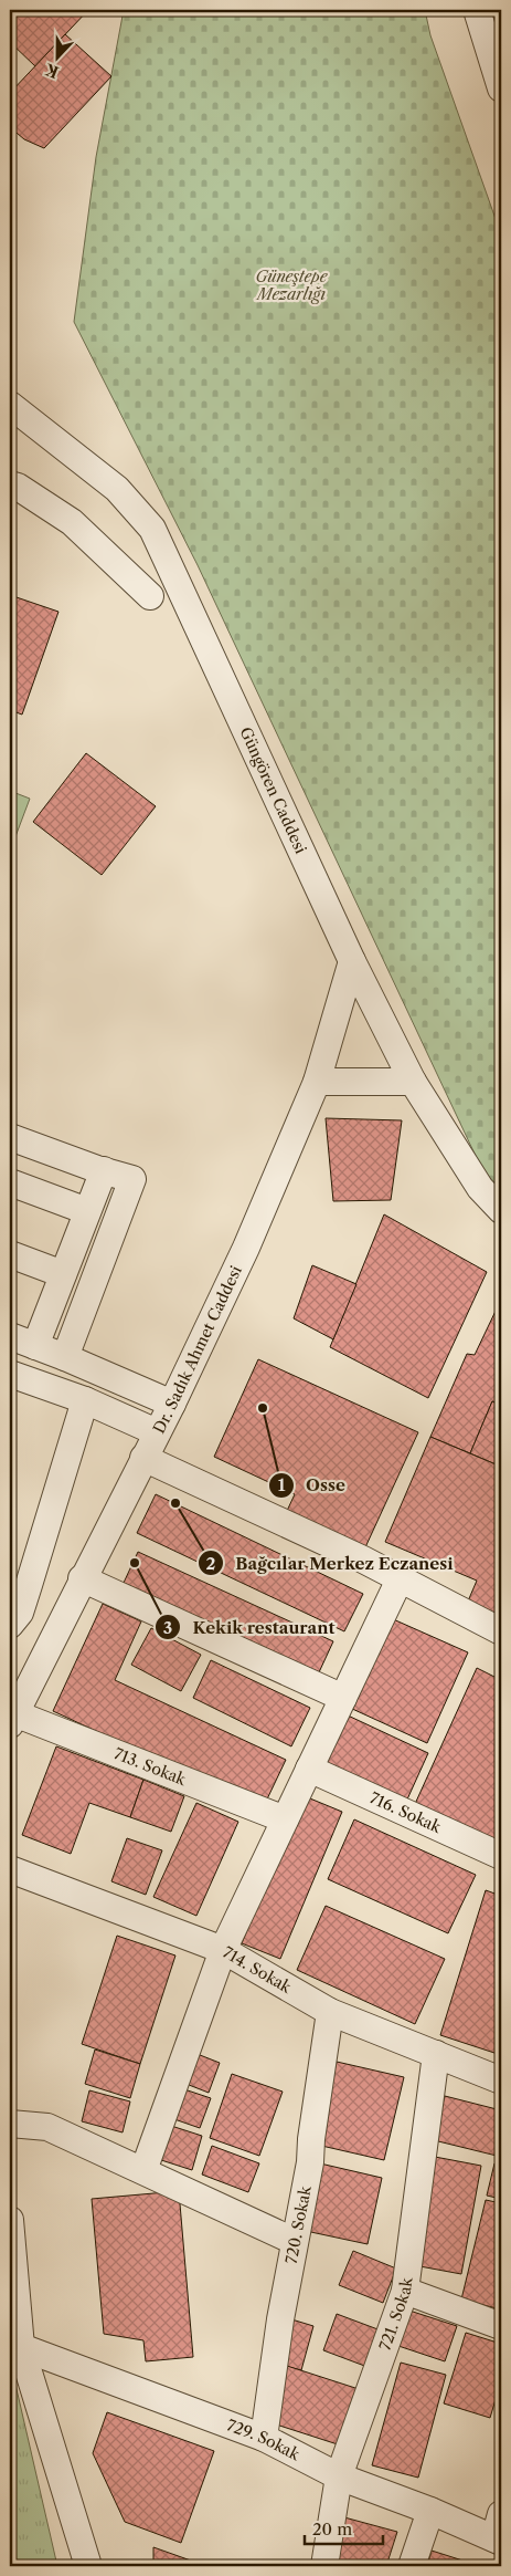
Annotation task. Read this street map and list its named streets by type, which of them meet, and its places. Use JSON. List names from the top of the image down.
{
  "streets": {
    "street": [
      "Güngören Caddesi",
      "Dr. Sadık Ahmet Caddesi",
      "713. Sokak",
      "716. Sokak",
      "714. Sokak",
      "720. Sokak",
      "721. Sokak",
      "729. Sokak"
    ]
  },
  "crossings": [
    ["Güngören Caddesi", "Dr. Sadık Ahmet Caddesi"],
    ["Dr. Sadık Ahmet Caddesi", "713. Sokak"],
    ["714. Sokak", "720. Sokak"],
    ["714. Sokak", "721. Sokak"],
    ["720. Sokak", "729. Sokak"],
    ["721. Sokak", "729. Sokak"]
  ],
  "parks": ["Güneştepe Mezarlığı"],
  "places": ["Osse", "Bağcılar Merkez Eczanesi", "Kekik restaurant"],
  "scale_bar": "20 m",
  "north": "bottom"
}
